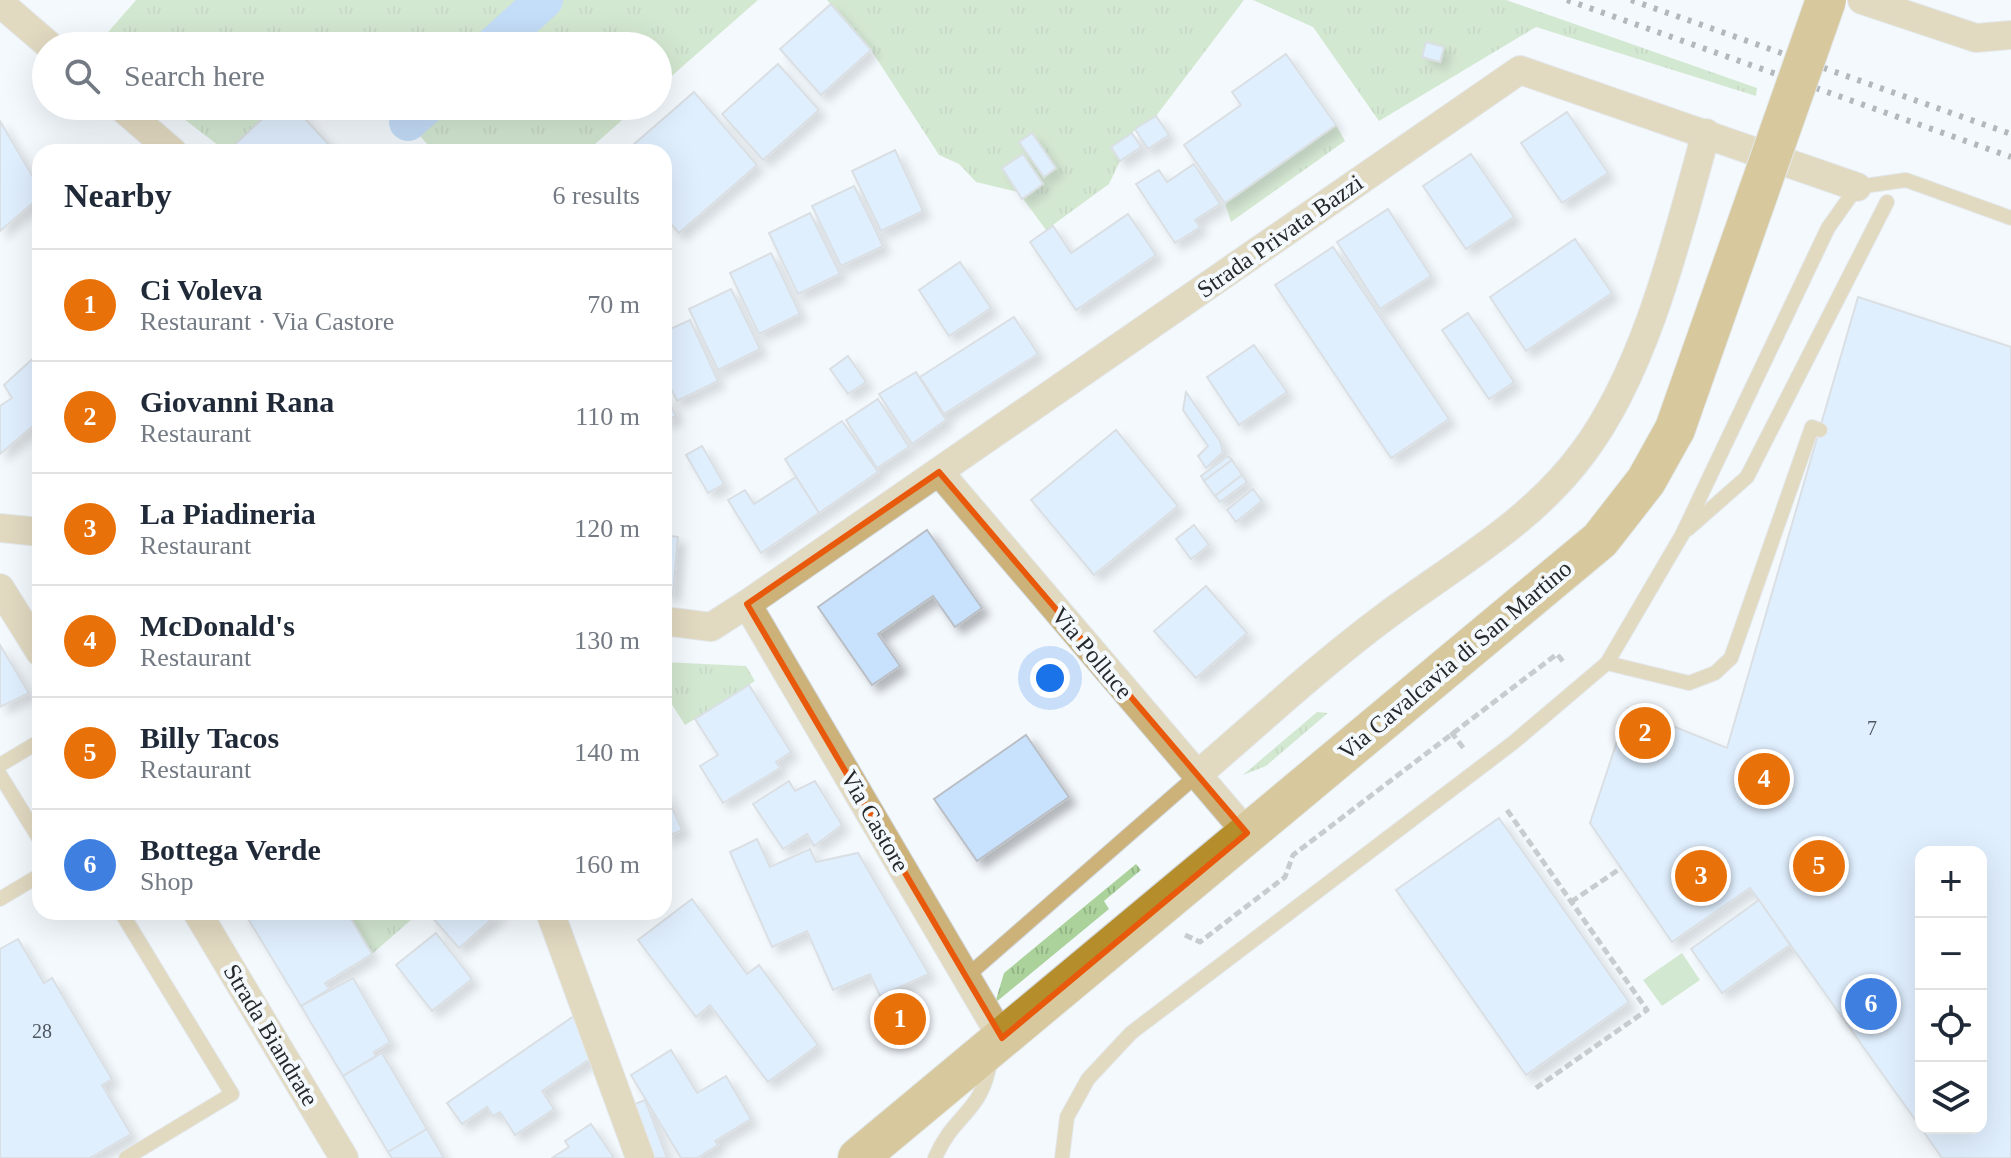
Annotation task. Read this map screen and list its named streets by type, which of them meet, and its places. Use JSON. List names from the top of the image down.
{
  "streets": {
    "main road": ["Via Cavalcavia di San Martino"],
    "street": [
      "Strada Privata Bazzi",
      "Via Polluce",
      "Via Castore",
      "Strada Biandrate"
    ]
  },
  "crossings": [
    ["Strada Privata Bazzi", "Via Polluce"],
    ["Strada Privata Bazzi", "Via Castore"],
    ["Via Polluce", "Via Cavalcavia di San Martino"],
    ["Via Cavalcavia di San Martino", "Via Castore"]
  ],
  "house_numbers": ["7", "28"],
  "page": {
    "search": "Search here",
    "heading": ["Nearby", "6 results"],
    "list": [
      {
        "mark": "1",
        "name": "Ci Voleva",
        "note": "Restaurant · Via Castore",
        "value": "70 m"
      },
      {
        "mark": "2",
        "name": "Giovanni Rana",
        "note": "Restaurant",
        "value": "110 m"
      },
      {
        "mark": "3",
        "name": "La Piadineria",
        "note": "Restaurant",
        "value": "120 m"
      },
      {
        "mark": "4",
        "name": "McDonald's",
        "note": "Restaurant",
        "value": "130 m"
      },
      {
        "mark": "5",
        "name": "Billy Tacos",
        "note": "Restaurant",
        "value": "140 m"
      },
      {
        "mark": "6",
        "name": "Bottega Verde",
        "note": "Shop",
        "value": "160 m"
      }
    ],
    "pins": [
      "2",
      "4",
      "5",
      "3",
      "6",
      "1"
    ],
    "map_buttons": ["+", "−"]
  }
}
